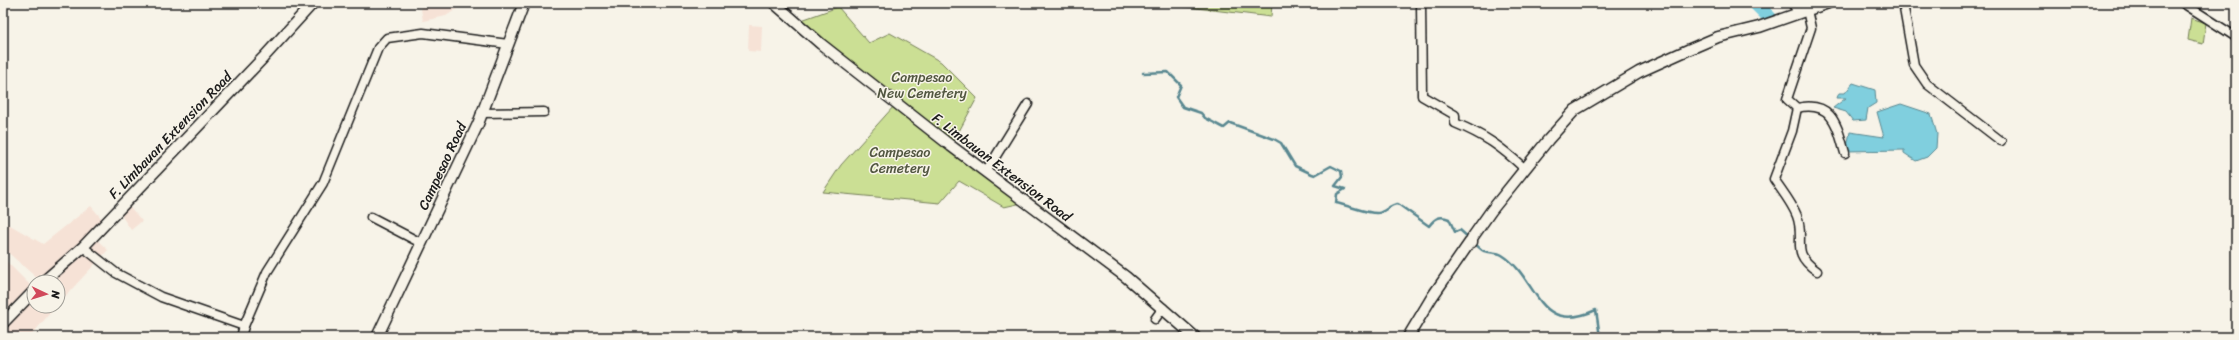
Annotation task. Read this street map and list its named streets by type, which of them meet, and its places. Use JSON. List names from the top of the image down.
{
  "streets": {
    "street": ["F. Limbauan Extension Road", "Campesao Road"]
  },
  "parks": ["Campesao New Cemetery", "Campesao Cemetery"],
  "north": "right"
}
